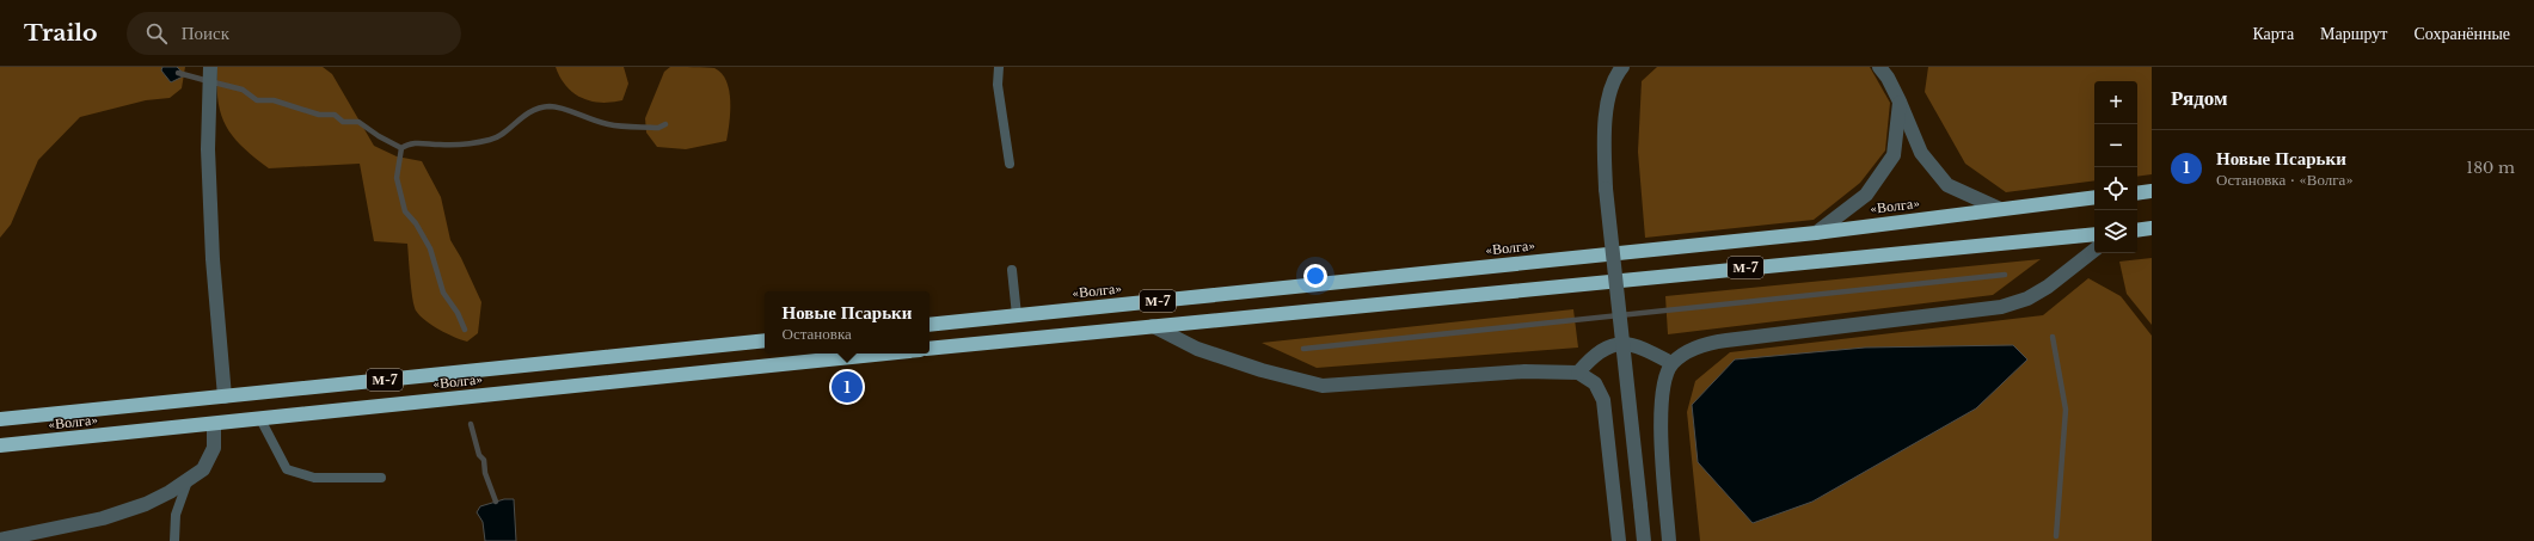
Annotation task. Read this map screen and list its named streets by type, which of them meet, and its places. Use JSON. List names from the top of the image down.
{
  "streets": {
    "highway": ["«Волга»", "М-7"]
  },
  "page": {
    "header": "Trailo",
    "search": "Поиск",
    "nav": ["Карта", "Маршрут", "Сохранённые"],
    "heading": "Рядом",
    "map_buttons": ["+", "−"],
    "list": [
      {
        "mark": "1",
        "name": "Новые Псарьки",
        "note": "Остановка · «Волга»",
        "value": "180 m"
      }
    ],
    "popup": ["Новые Псарьки", "Остановка"],
    "pins": "1"
  }
}
